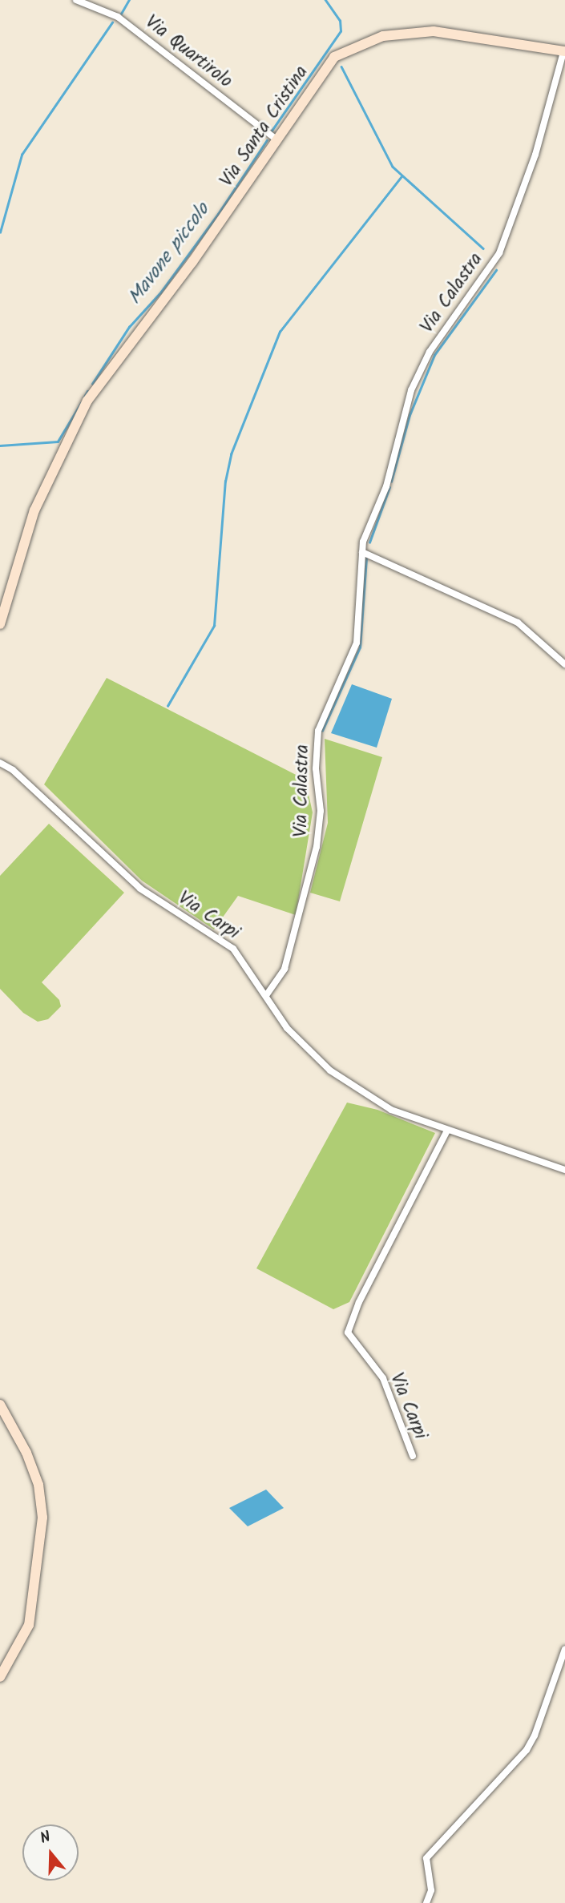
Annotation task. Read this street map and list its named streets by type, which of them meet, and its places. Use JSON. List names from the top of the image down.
{
  "streets": {
    "street": [
      "Via Quartirolo",
      "Via Santa Cristina",
      "Via Calastra",
      "Via Carpi"
    ]
  },
  "crossings": [
    ["Via Quartirolo", "Via Santa Cristina"],
    ["Via Santa Cristina", "Via Calastra"],
    ["Via Calastra", "Via Carpi"]
  ],
  "water": ["Mavone piccolo"],
  "north": "top"
}
